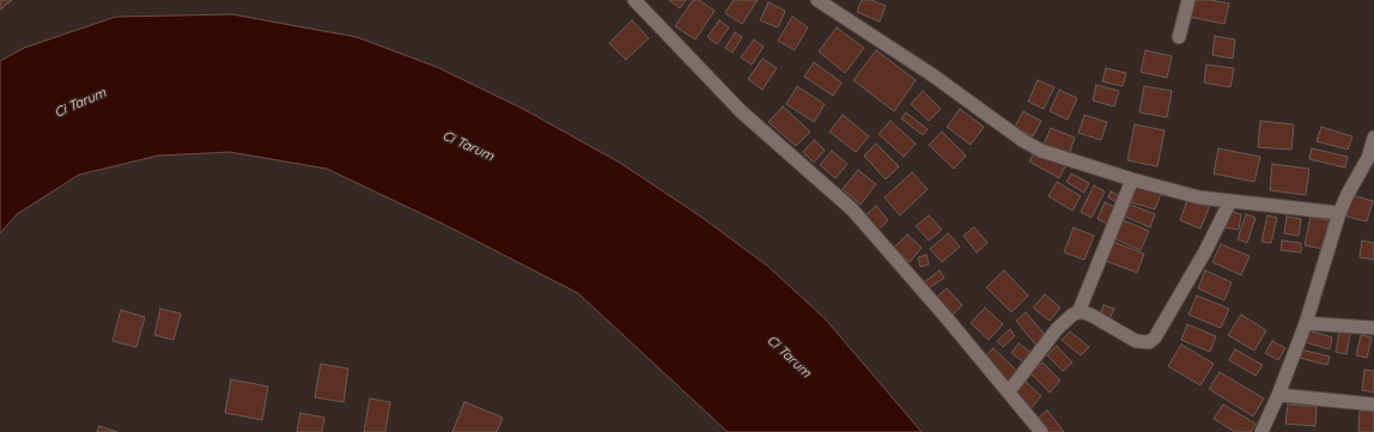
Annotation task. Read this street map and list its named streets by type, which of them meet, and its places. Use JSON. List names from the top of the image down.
{
  "water": ["Ci Tarum"]
}
